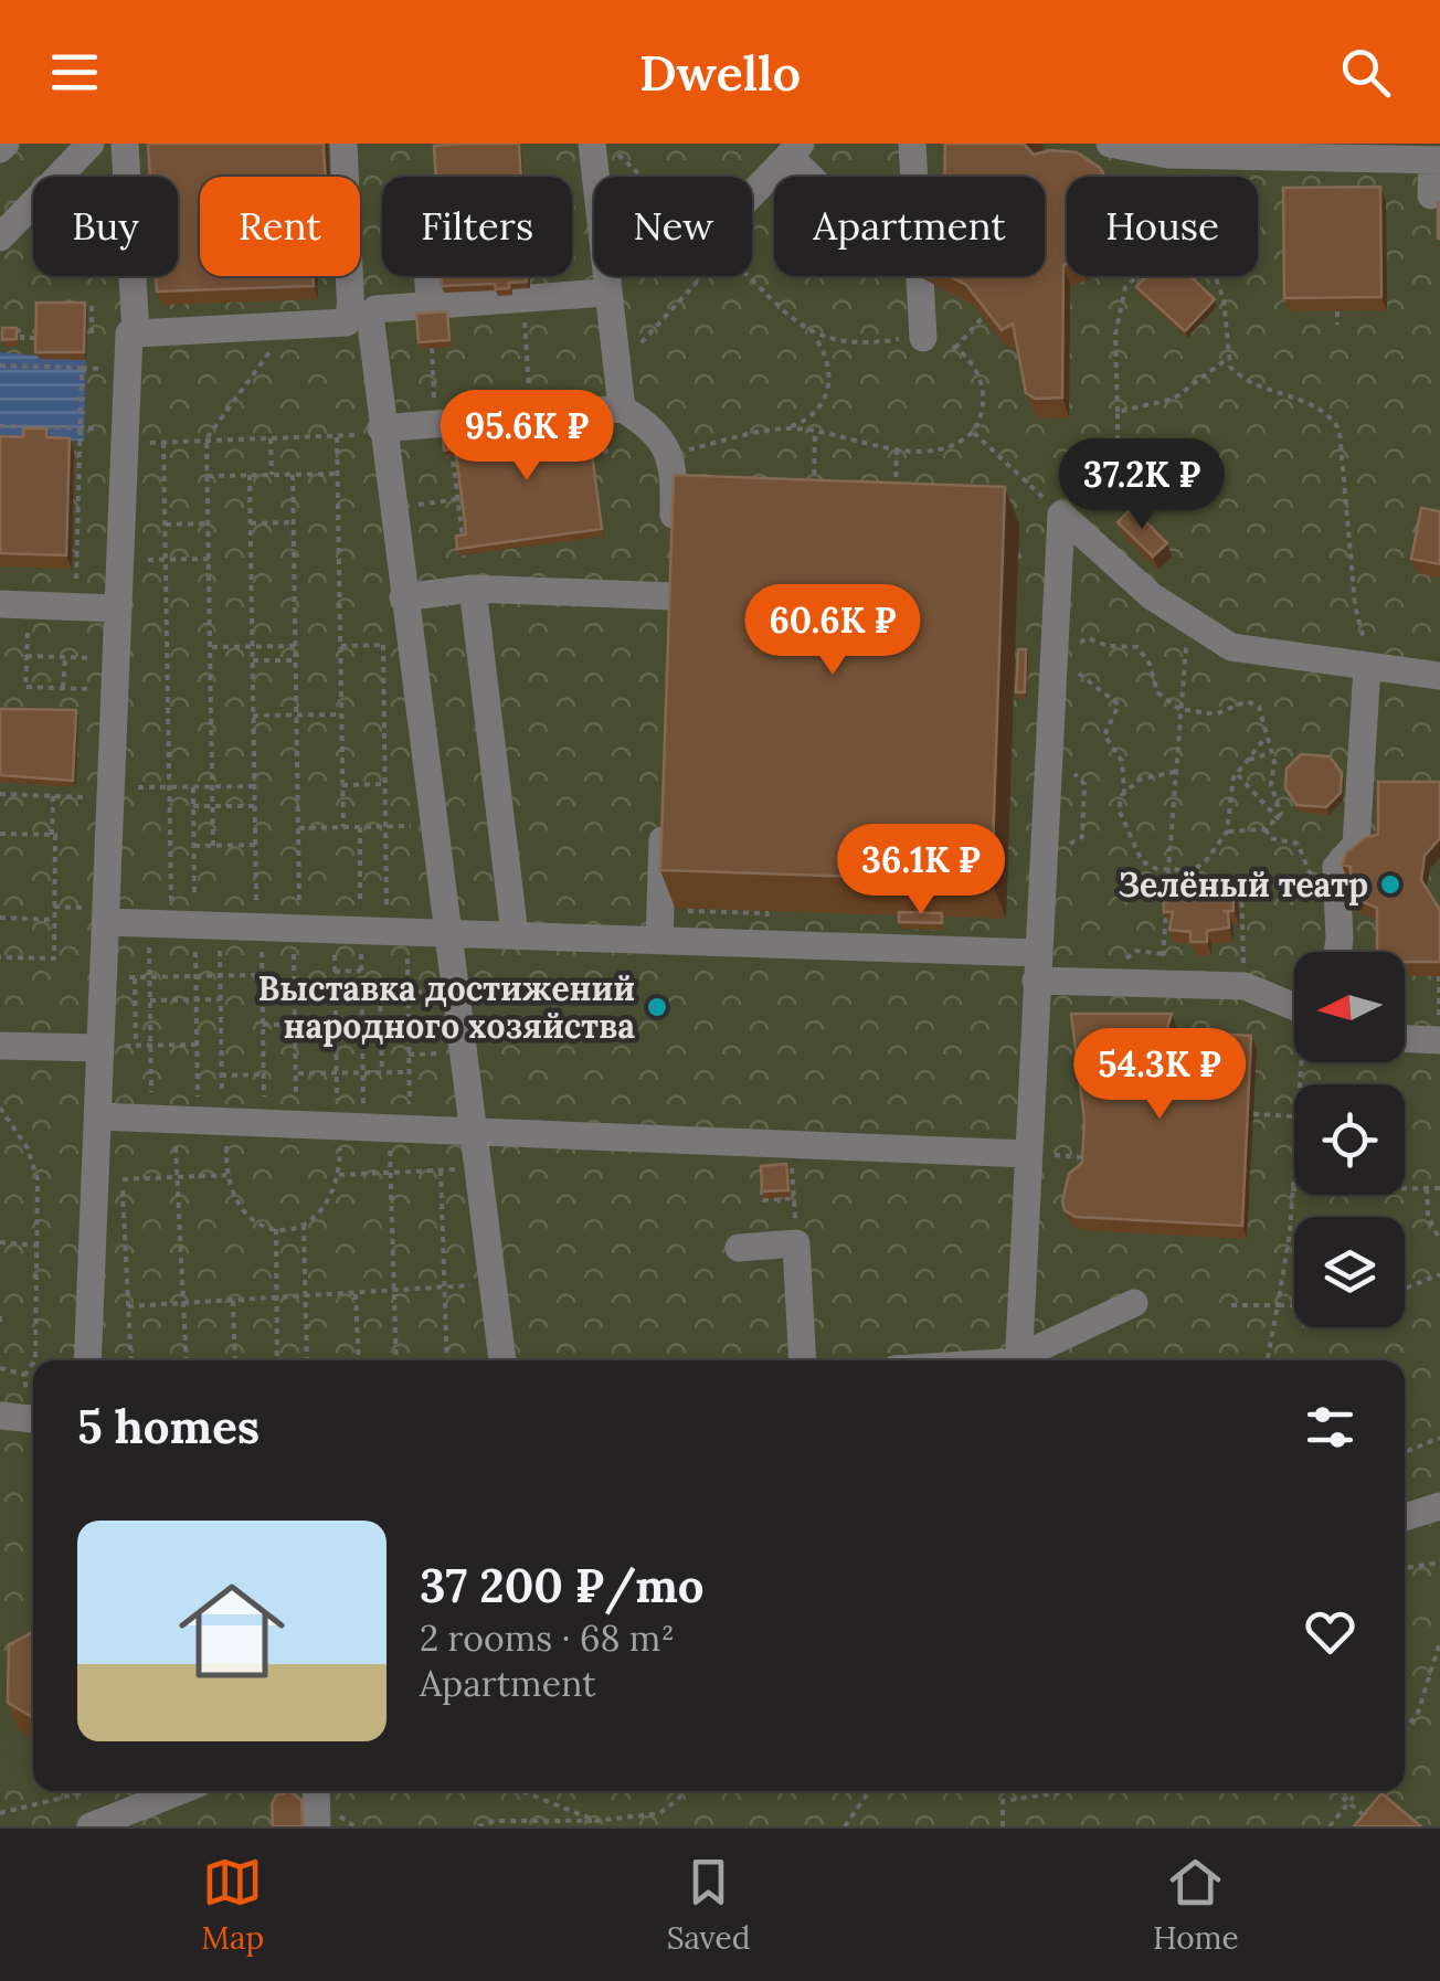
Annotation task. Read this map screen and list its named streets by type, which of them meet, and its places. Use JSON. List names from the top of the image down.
{
  "places": ["Зелёный театр", "Выставка достижений народного хозяйства"],
  "north": "left",
  "page": {
    "header": "Dwello",
    "chip": [
      "Buy",
      "Rent",
      "Filters",
      "New",
      "Apartment",
      "House"
    ],
    "price": [
      "95.6K ₽",
      "37.2K ₽",
      "60.6K ₽",
      "36.1K ₽",
      "54.3K ₽"
    ],
    "heading": "5 homes",
    "list": [
      {
        "name": "37 200 ₽/mo",
        "note": "2 rooms · 68 m² · Apartment"
      }
    ],
    "tabs": ["Map", "Saved", "Home"]
  }
}
